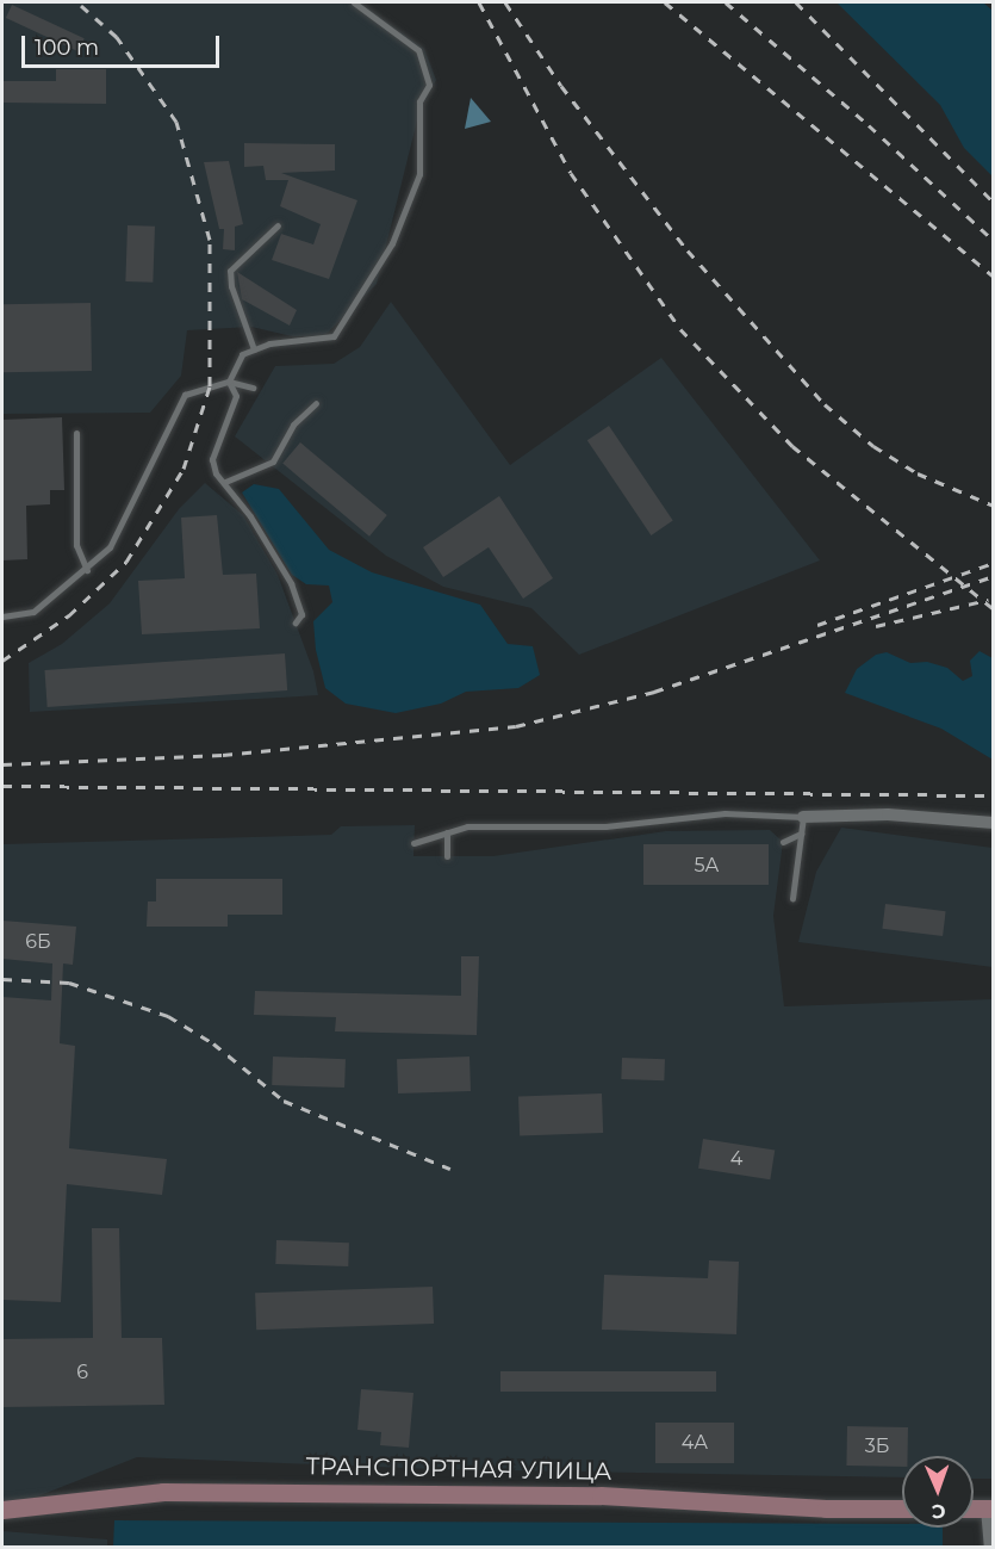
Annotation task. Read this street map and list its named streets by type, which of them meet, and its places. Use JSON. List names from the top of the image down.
{
  "streets": {
    "street": ["ТРАНСПОРТНАЯ УЛИЦА"]
  },
  "house_numbers": [
    "5А",
    "6Б",
    "4",
    "6",
    "4А",
    "3Б"
  ],
  "scale_bar": "100 m",
  "north": "bottom"
}
